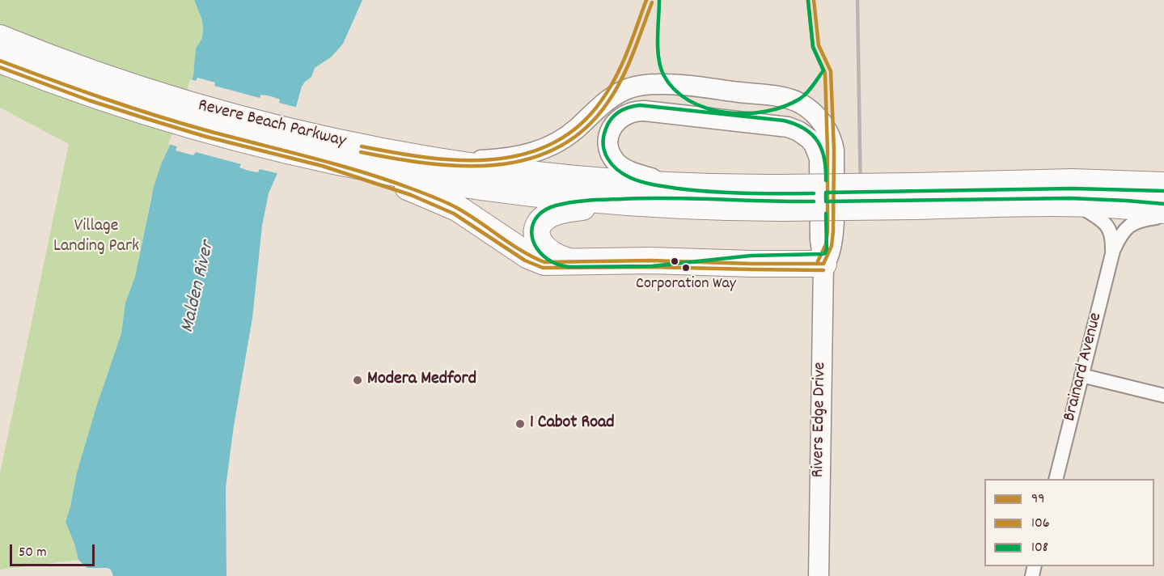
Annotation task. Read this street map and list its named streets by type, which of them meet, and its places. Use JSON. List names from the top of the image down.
{
  "streets": {
    "highway": ["Revere Beach Parkway"],
    "main road": ["Rivers Edge Drive"],
    "street": ["Brainard Avenue"]
  },
  "crossings": [
    ["Revere Beach Parkway", "Rivers Edge Drive"]
  ],
  "water": ["Malden River"],
  "parks": ["Village Landing Park"],
  "places": ["Corporation Way", "Modera Medford", "1 Cabot Road"],
  "lines": ["transit line 99", "transit line 108", "transit line 106"],
  "legend": ["99", "106", "108"],
  "scale_bar": "50 m"
}
